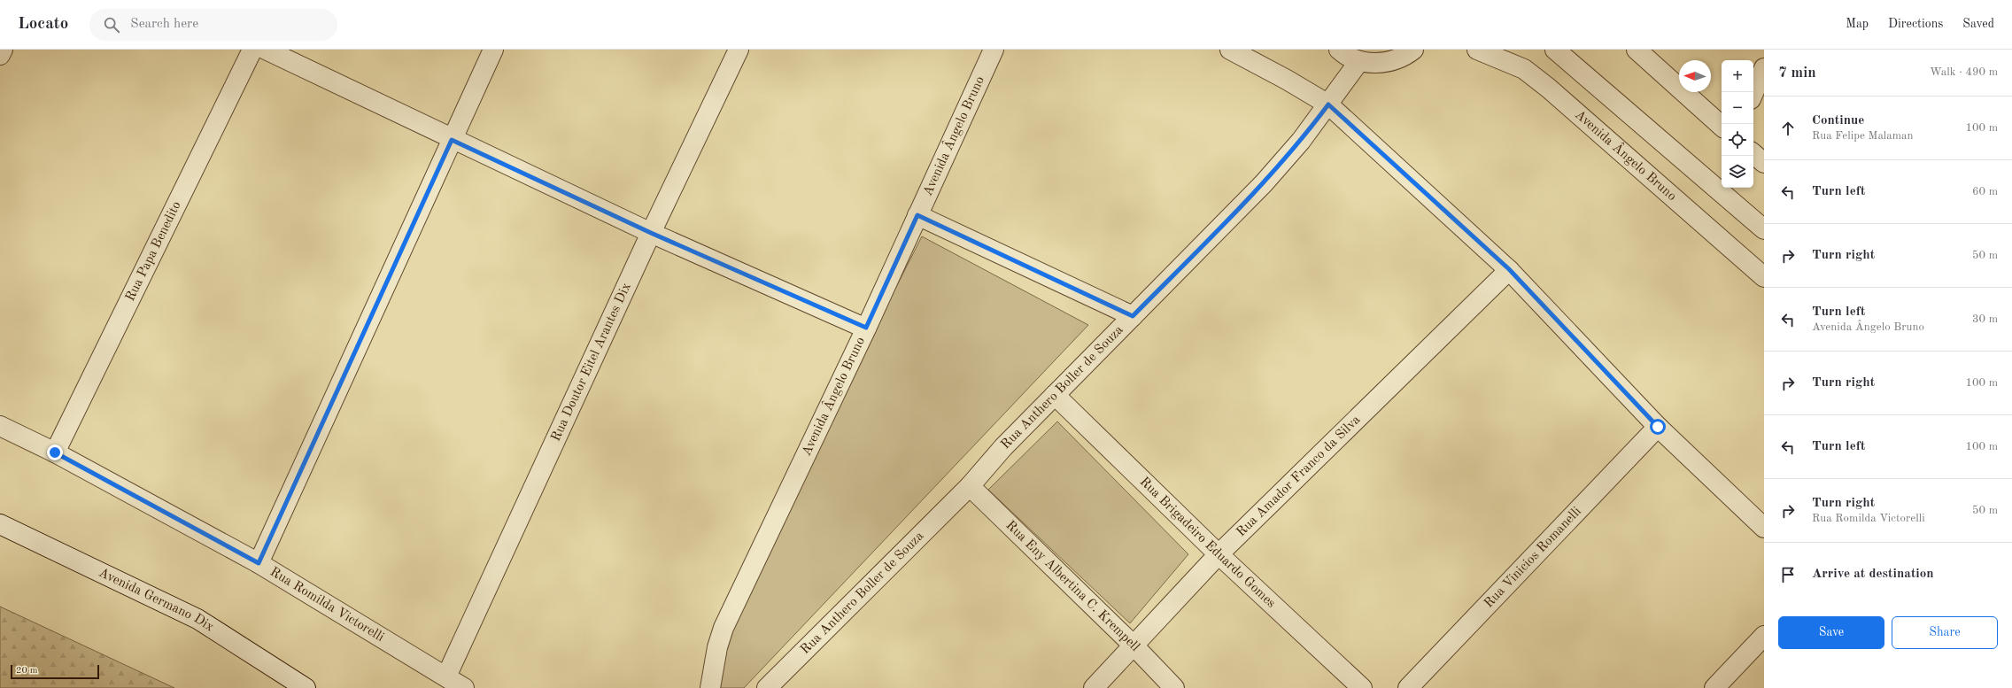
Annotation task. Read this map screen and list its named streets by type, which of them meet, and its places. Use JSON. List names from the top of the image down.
{
  "streets": {
    "street": [
      "Avenida Ângelo Bruno",
      "Rua Papa Benedito",
      "Rua Doutor Eitel Arantes Dix",
      "Rua Anthero Boller de Souza",
      "Rua Amador Franco da Silva",
      "Rua Brigadeiro Eduardo Gomes",
      "Rua Vinicios Romanelli",
      "Rua Eny Albertina C. Krempell",
      "Avenida Germano Dix",
      "Rua Romilda Victorelli"
    ]
  },
  "crossings": [
    ["Rua Papa Benedito", "Rua Romilda Victorelli"],
    ["Rua Doutor Eitel Arantes Dix", "Rua Romilda Victorelli"],
    ["Rua Anthero Boller de Souza", "Rua Brigadeiro Eduardo Gomes"],
    ["Rua Anthero Boller de Souza", "Rua Eny Albertina C. Krempell"],
    ["Rua Amador Franco da Silva", "Rua Brigadeiro Eduardo Gomes"],
    ["Rua Amador Franco da Silva", "Rua Eny Albertina C. Krempell"]
  ],
  "scale_bar": "20 m",
  "north": "left",
  "page": {
    "header": "Locato",
    "search": "Search here",
    "nav": ["Map", "Directions", "Saved"],
    "heading": ["7 min", "Walk · 490 m"],
    "map_buttons": ["+", "−"],
    "list": [
      ["Continue", "Rua Felipe Malaman", "100 m"],
      ["Turn left", "60 m"],
      ["Turn right", "50 m"],
      ["Turn left", "Avenida Ângelo Bruno", "30 m"],
      ["Turn right", "100 m"],
      ["Turn left", "100 m"],
      ["Turn right", "Rua Romilda Victorelli", "50 m"],
      "Arrive at destination"
    ],
    "buttons": ["Save", "Share"],
    "scale": "20 m"
  }
}
